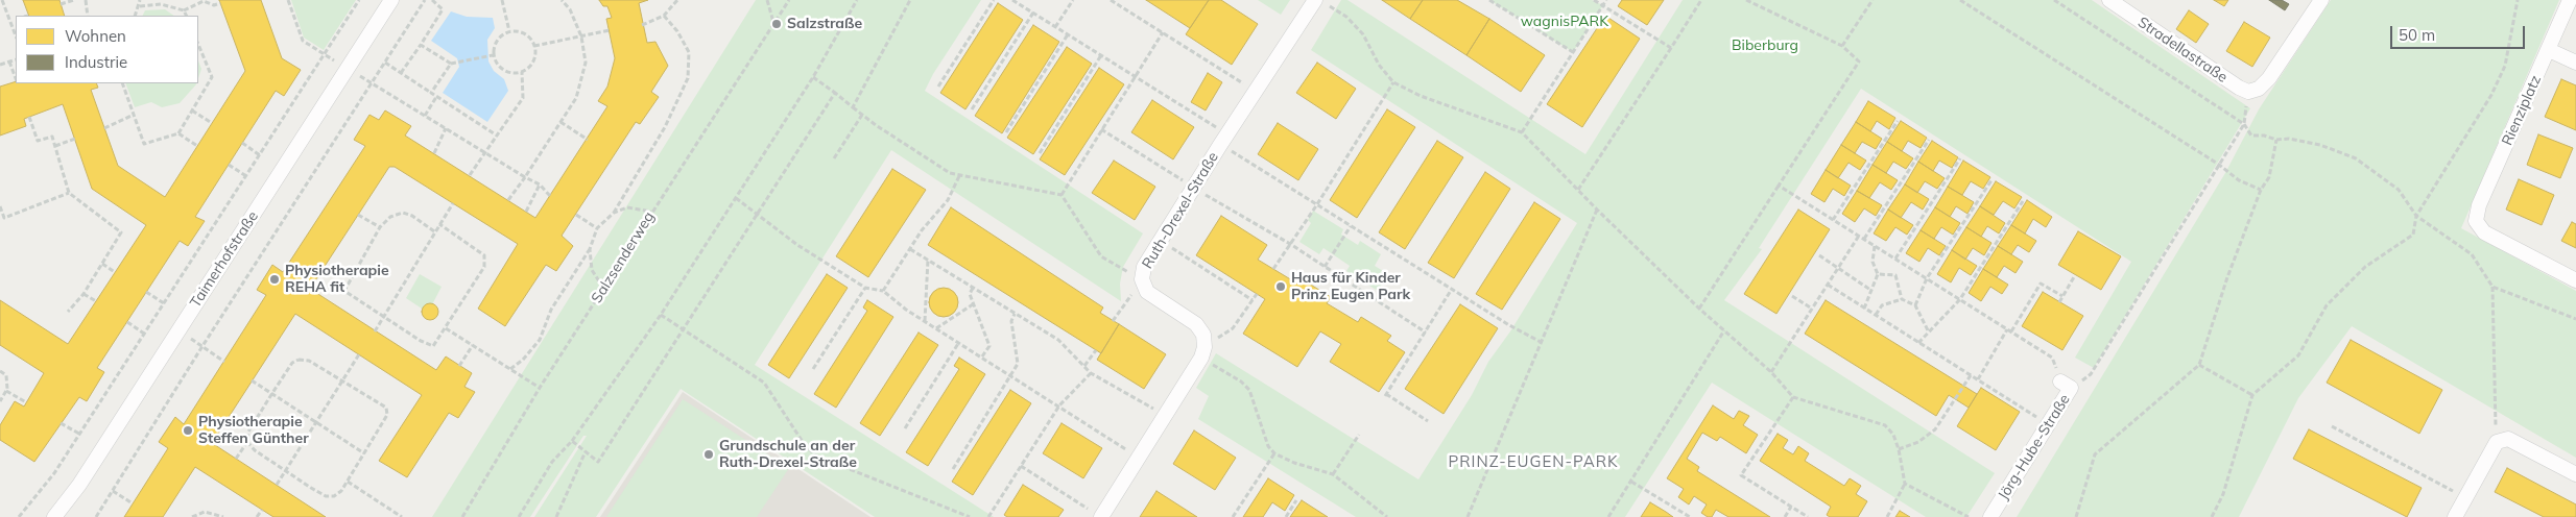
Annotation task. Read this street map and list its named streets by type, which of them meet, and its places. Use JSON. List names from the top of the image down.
{
  "streets": {
    "street": [
      "Stradellastraße",
      "Rienziplatz",
      "Ruth-Drexel-Straße",
      "Taimerhofstraße",
      "Jörg-Hube-Straße"
    ],
    "path": ["Salzsenderweg"]
  },
  "districts": ["PRINZ-EUGEN-PARK"],
  "parks": ["wagnisPARK", "Biberburg"],
  "places": [
    "Salzstraße",
    "Physiotherapie REHA fit",
    "Haus für Kinder Prinz Eugen Park",
    "Physiotherapie Steffen Günther",
    "Grundschule an der Ruth-Drexel-Straße"
  ],
  "legend": ["Wohnen", "Industrie"],
  "scale_bar": "50 m"
}
